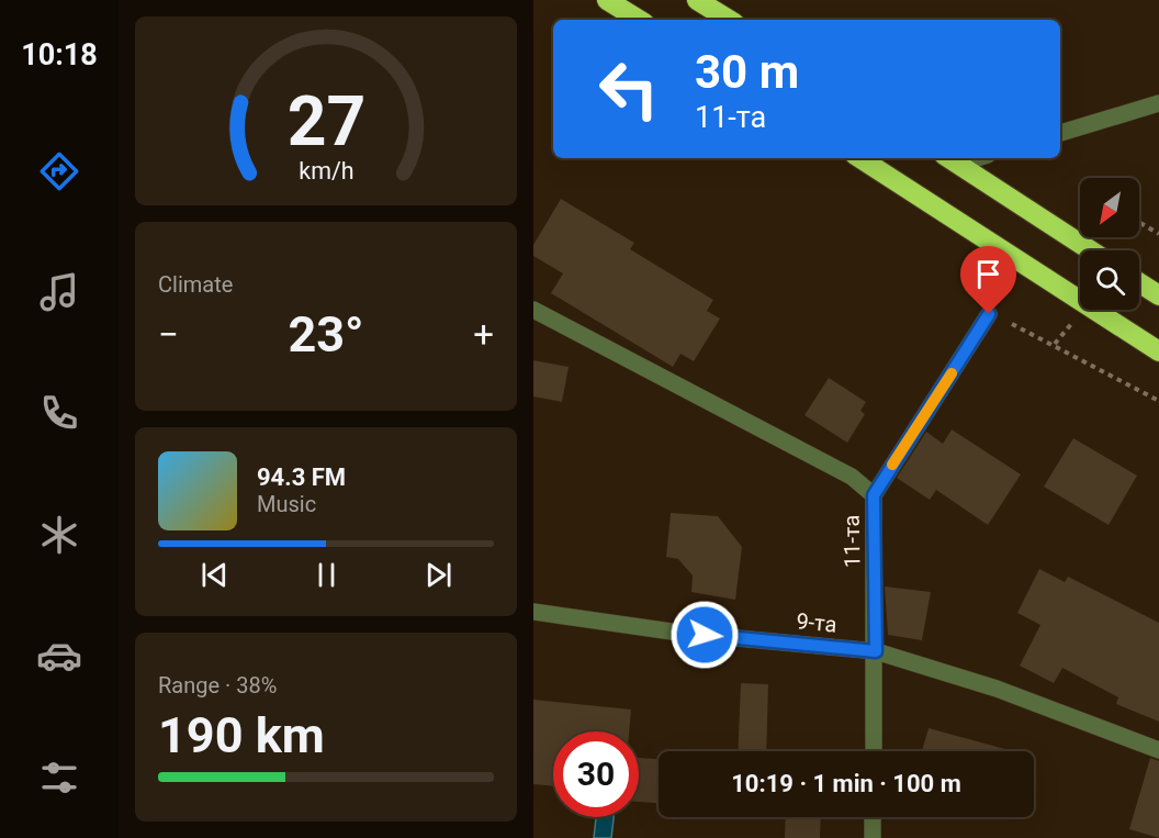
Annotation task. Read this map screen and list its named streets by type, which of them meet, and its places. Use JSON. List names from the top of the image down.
{
  "streets": {
    "street": ["11-та", "9-та"]
  },
  "crossings": [
    ["11-та", "9-та"]
  ],
  "north": "bottom left",
  "page": {
    "tabs": "10:18",
    "turn": ["30 m", "11-та"],
    "tile": [
      "Climate",
      ["Range · 38%", "190 km"]
    ],
    "heat": ["−", "23°", "+"],
    "song": ["94.3 FM", "Music"],
    "limit": "30",
    "trip": "10:19 · 1 min · 100 m",
    "gauge": ["27", "km/h"]
  }
}
